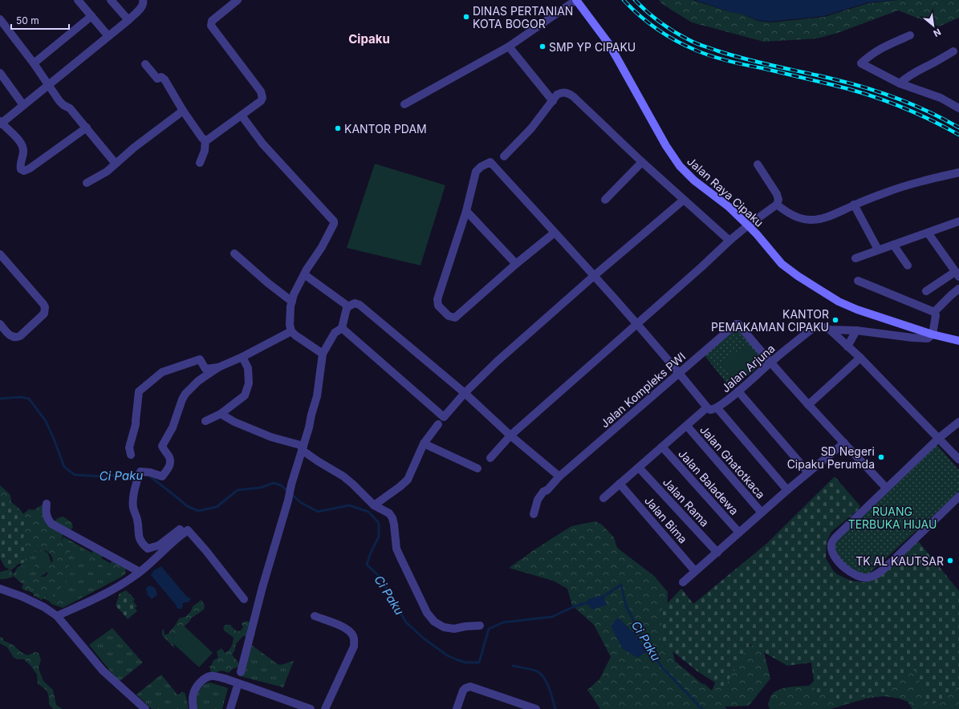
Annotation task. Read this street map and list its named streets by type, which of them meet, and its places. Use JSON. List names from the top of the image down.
{
  "streets": {
    "street": [
      "Jalan Raya Cipaku",
      "Jalan Arjuna",
      "Jalan Kompleks PWI",
      "Jalan Ghatotkaca",
      "Jalan Baladewa",
      "Jalan Rama",
      "Jalan Bima"
    ]
  },
  "crossings": [
    ["Jalan Raya Cipaku", "Jalan Arjuna"],
    ["Jalan Arjuna", "Jalan Kompleks PWI"]
  ],
  "districts": ["Cipaku"],
  "water": ["Ci Paku"],
  "parks": ["RUANG TERBUKA HIJAU"],
  "places": [
    "DINAS PERTANIAN KOTA BOGOR",
    "SMP YP CIPAKU",
    "KANTOR PDAM",
    "KANTOR PEMAKAMAN CIPAKU",
    "SD Negeri Cipaku Perumda",
    "TK AL KAUTSAR"
  ],
  "scale_bar": "50 m",
  "north": "bottom right"
}
